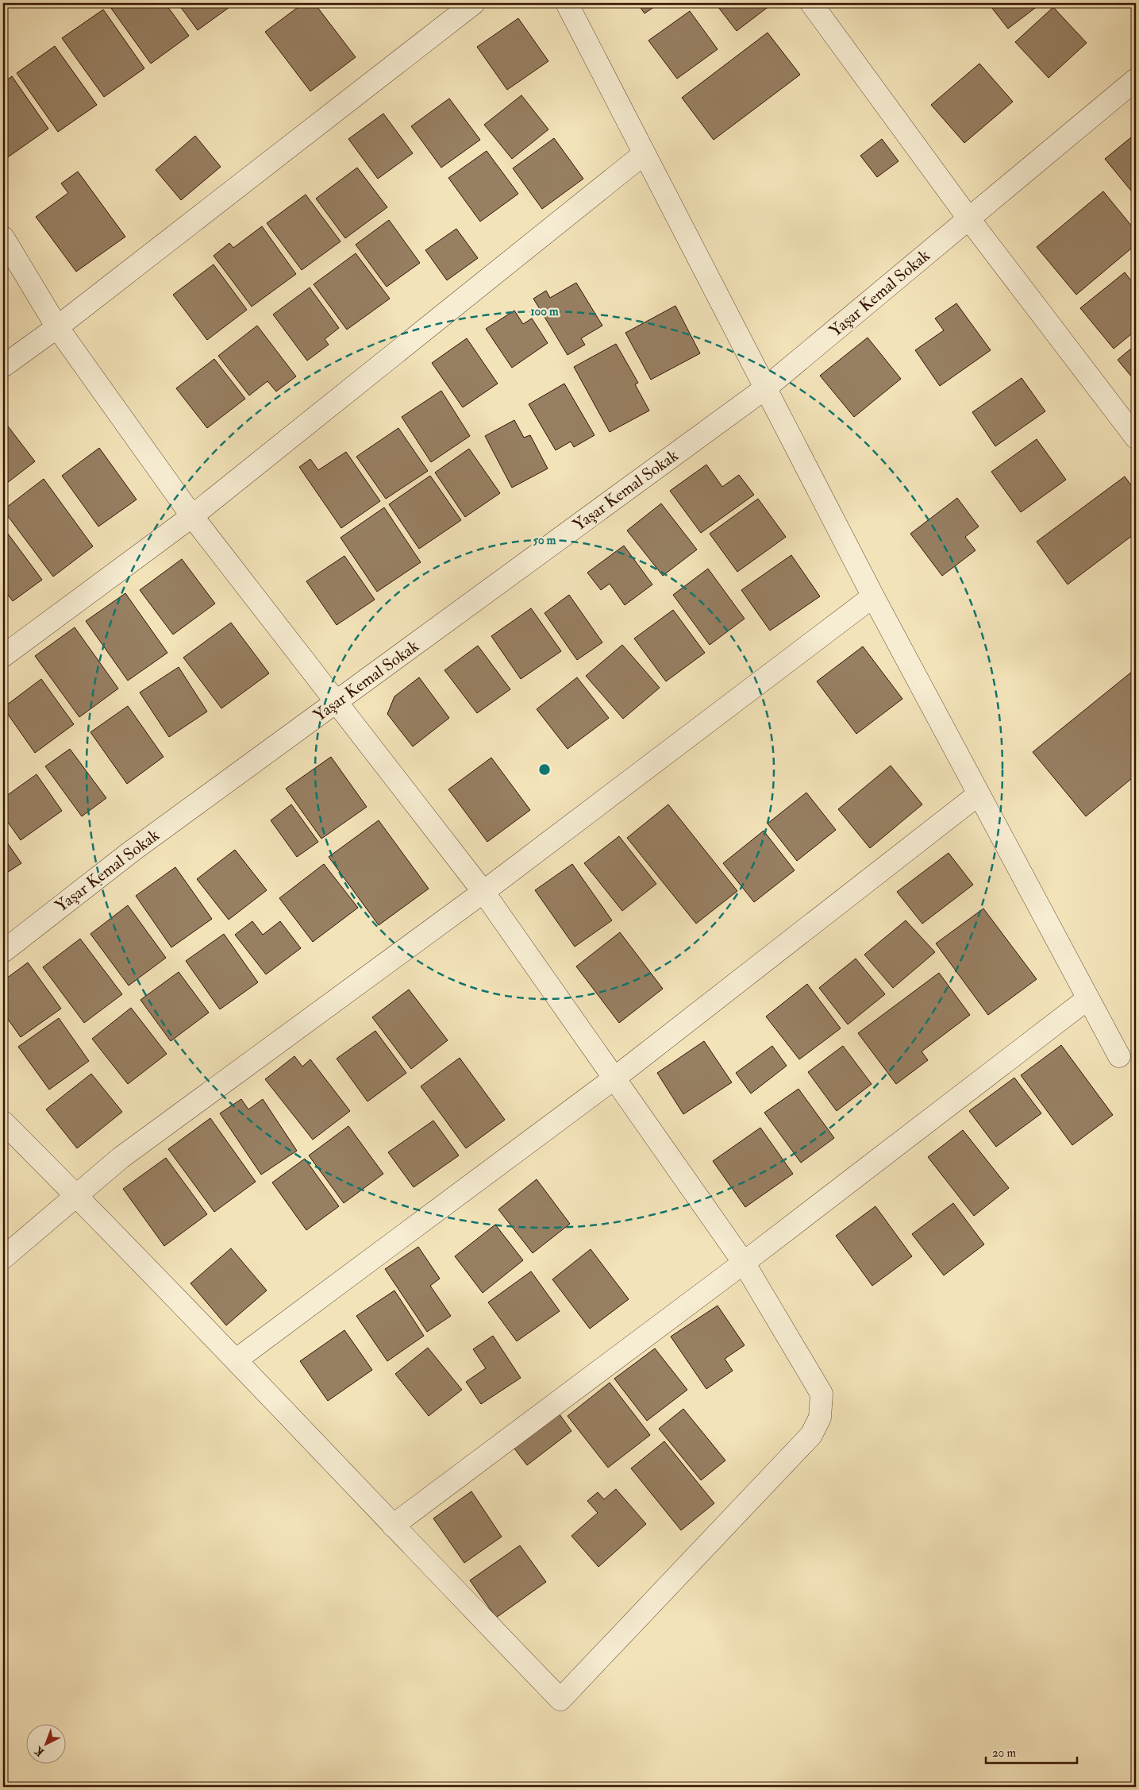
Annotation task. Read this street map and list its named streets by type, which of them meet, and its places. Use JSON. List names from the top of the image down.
{
  "streets": {
    "street": ["Yaşar Kemal Sokak"]
  },
  "scale_bar": "20 m",
  "north": "bottom left",
  "rings": ["100 m", "50 m"]
}
